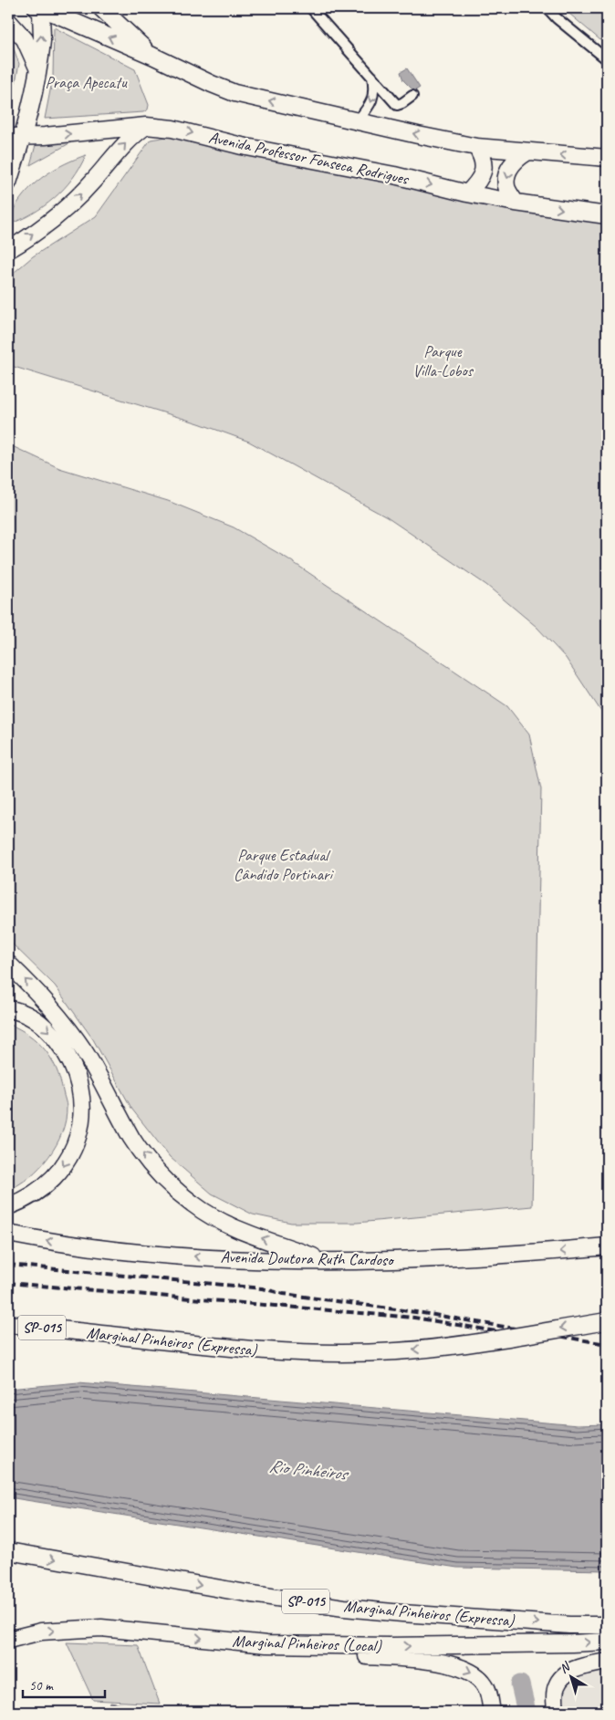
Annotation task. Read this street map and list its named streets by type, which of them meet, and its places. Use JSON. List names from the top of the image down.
{
  "streets": {
    "highway": [
      "Avenida Professor Fonseca Rodrigues",
      "Avenida Doutora Ruth Cardoso",
      "SP-015",
      "Marginal Pinheiros (Expressa)",
      "Marginal Pinheiros (Local)"
    ]
  },
  "one_way": ["Avenida Doutora Ruth Cardoso", "Marginal Pinheiros (Local)"],
  "water": ["Rio Pinheiros"],
  "parks": ["Praça Apecatu", "Parque Villa-Lobos", "Parque Estadual Cândido Portinari"],
  "scale_bar": "50 m",
  "north": "top left"
}
